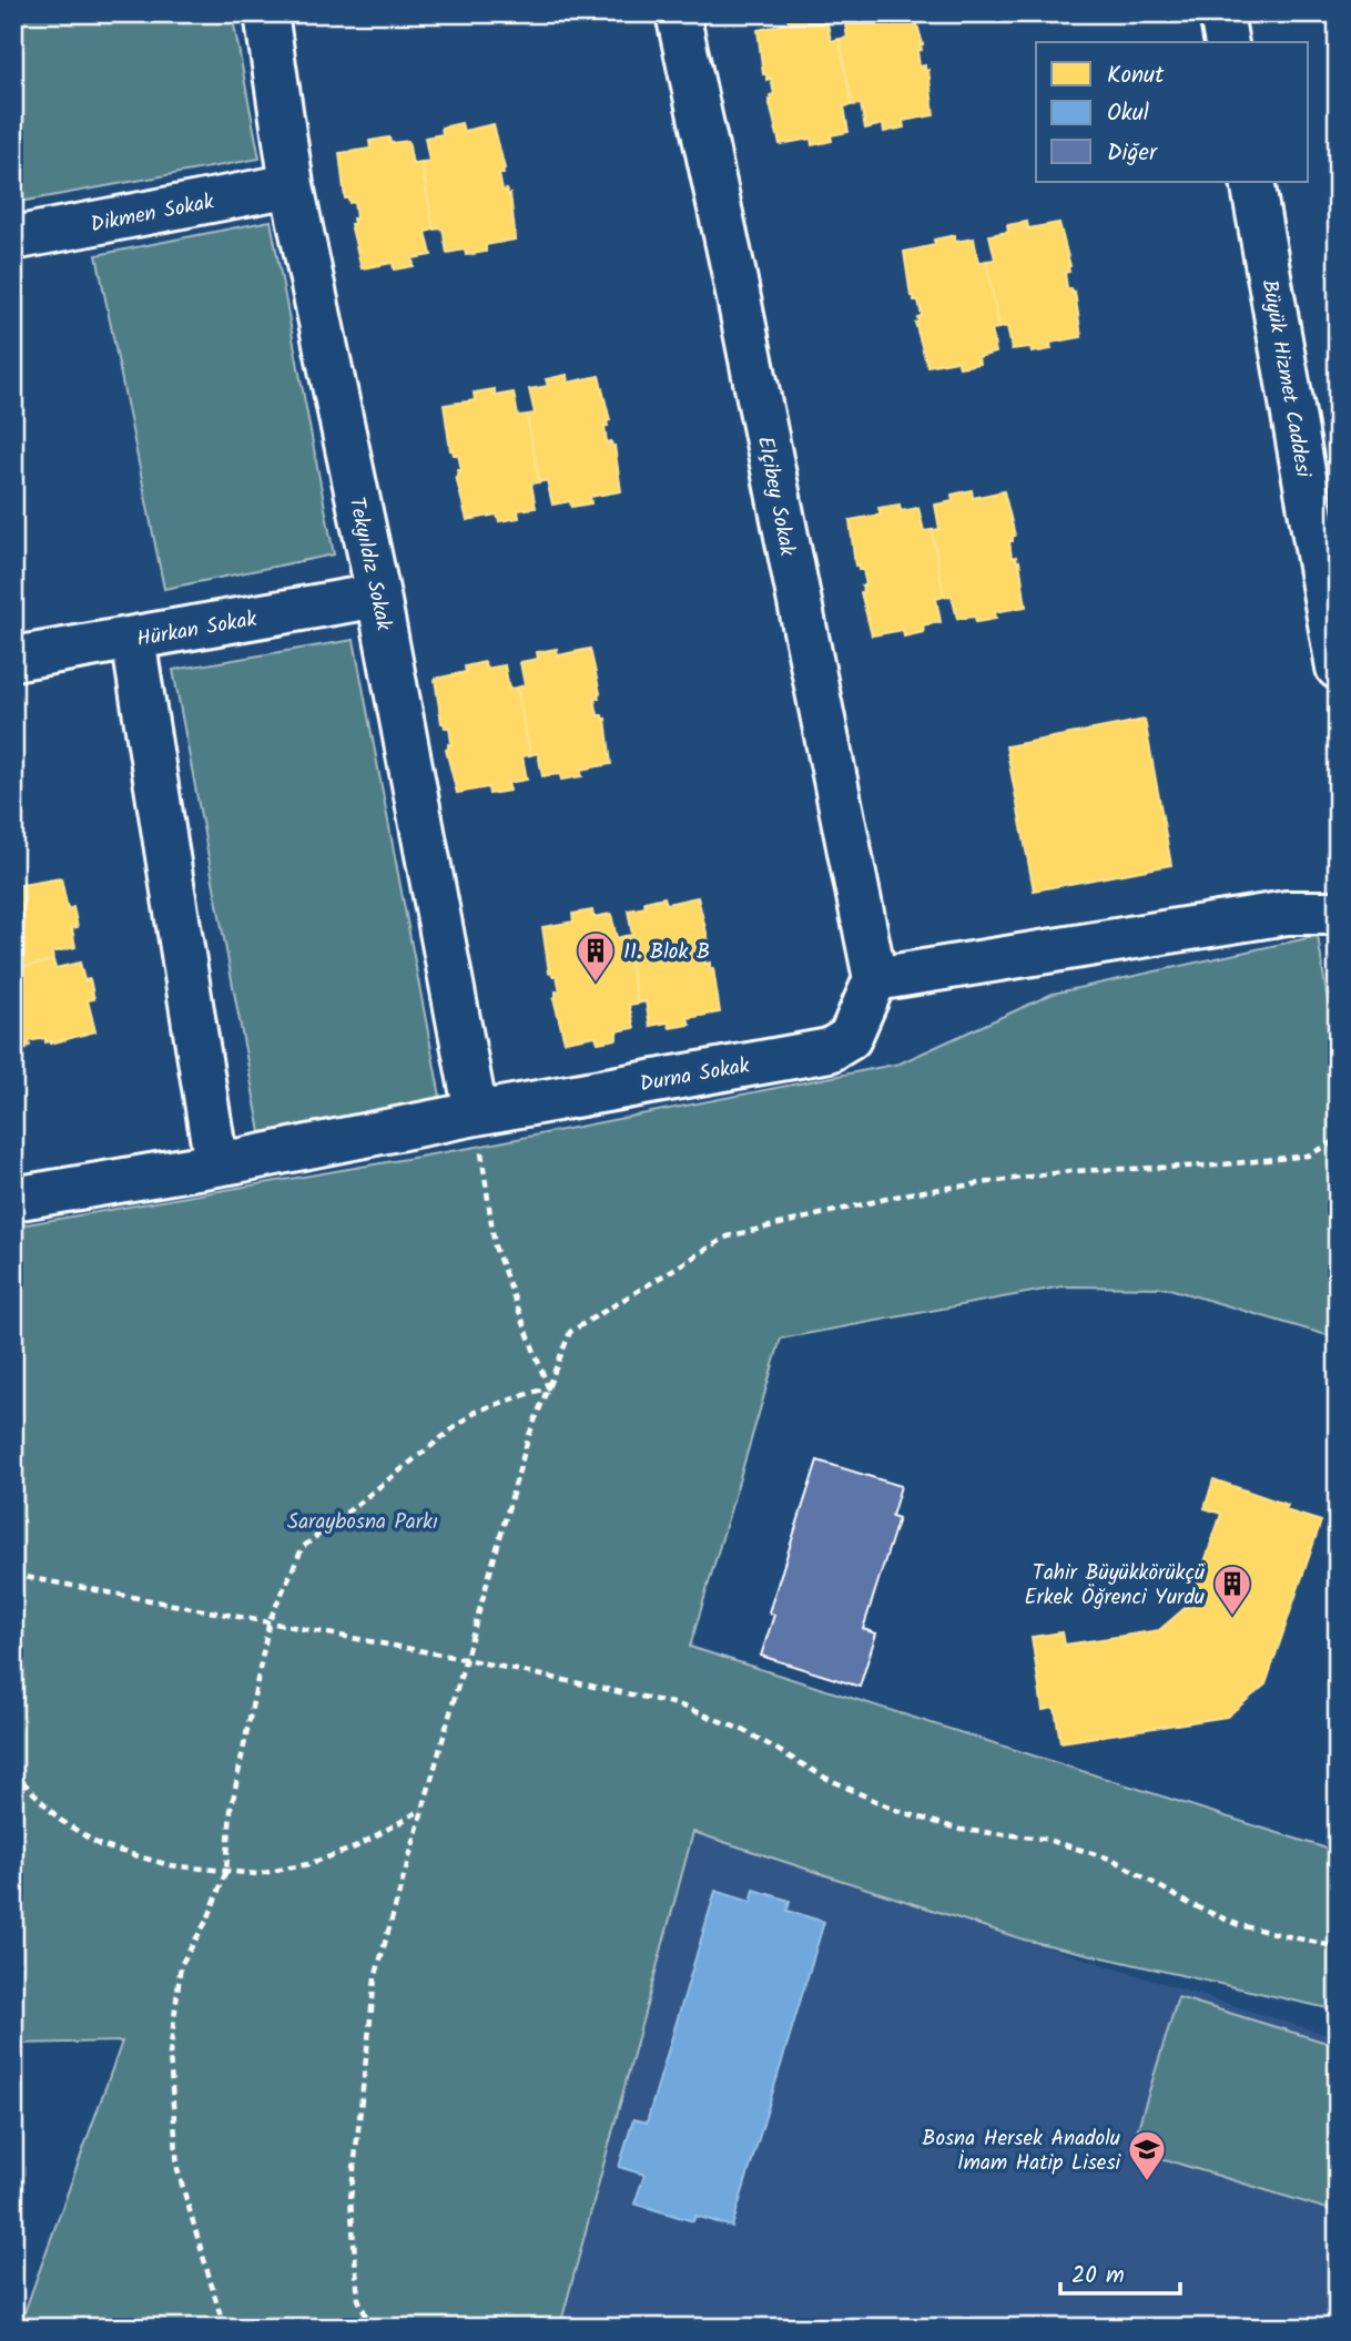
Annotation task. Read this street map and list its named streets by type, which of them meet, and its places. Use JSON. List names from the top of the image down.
{
  "streets": {
    "street": [
      "Dikmen Sokak",
      "Büyük Hizmet Caddesi",
      "Elçibey Sokak",
      "Tekyıldız Sokak",
      "Hürkan Sokak",
      "Durna Sokak"
    ]
  },
  "crossings": [
    ["Dikmen Sokak", "Tekyıldız Sokak"],
    ["Elçibey Sokak", "Durna Sokak"],
    ["Tekyıldız Sokak", "Hürkan Sokak"],
    ["Tekyıldız Sokak", "Durna Sokak"]
  ],
  "parks": ["Saraybosna Parkı"],
  "places": {
    "building": ["11. Blok B", "Tahir Büyükkörükçü Erkek Öğrenci Yurdu"],
    "school or university": ["Bosna Hersek Anadolu İmam Hatip Lisesi"]
  },
  "legend": ["Konut", "Okul", "Diğer"],
  "scale_bar": "20 m"
}
